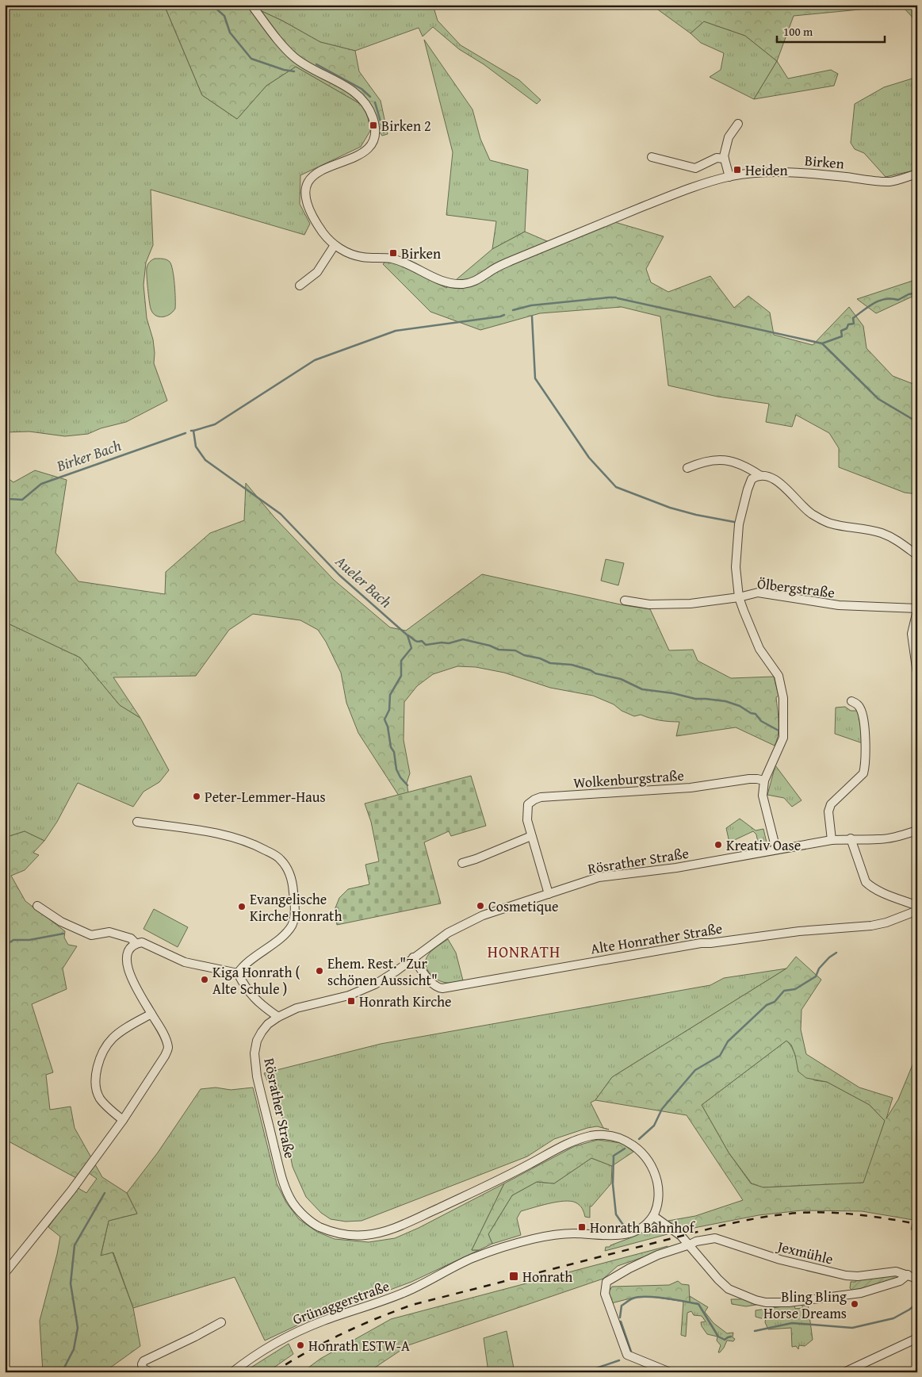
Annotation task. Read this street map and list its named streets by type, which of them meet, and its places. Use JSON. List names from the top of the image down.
{
  "streets": {
    "street": [
      "Birken",
      "Ölbergstraße",
      "Wolkenburgstraße",
      "Rösrather Straße",
      "Alte Honrather Straße",
      "Jexmühle",
      "Grünaggerstraße"
    ]
  },
  "crossings": [
    ["Wolkenburgstraße", "Rösrather Straße"],
    ["Rösrather Straße", "Alte Honrather Straße"],
    ["Rösrather Straße", "Grünaggerstraße"]
  ],
  "districts": ["HONRATH"],
  "water": ["Birker Bach", "Aueler Bach"],
  "places": {
    "transit": [
      "Birken 2",
      "Heiden",
      "Birken",
      "Honrath Kirche",
      "Honrath Bahnhof",
      "Honrath"
    ],
    "other": [
      "Peter-Lemmer-Haus",
      "Kreativ Oase",
      "Cosmetique",
      "Evangelische Kirche Honrath",
      "Ehem. Rest. \"Zur schönen Aussicht\"",
      "Kiga Honrath ( Alte Schule )",
      "Bling Bling Horse Dreams",
      "Honrath ESTW-A"
    ]
  },
  "scale_bar": "100 m"
}
